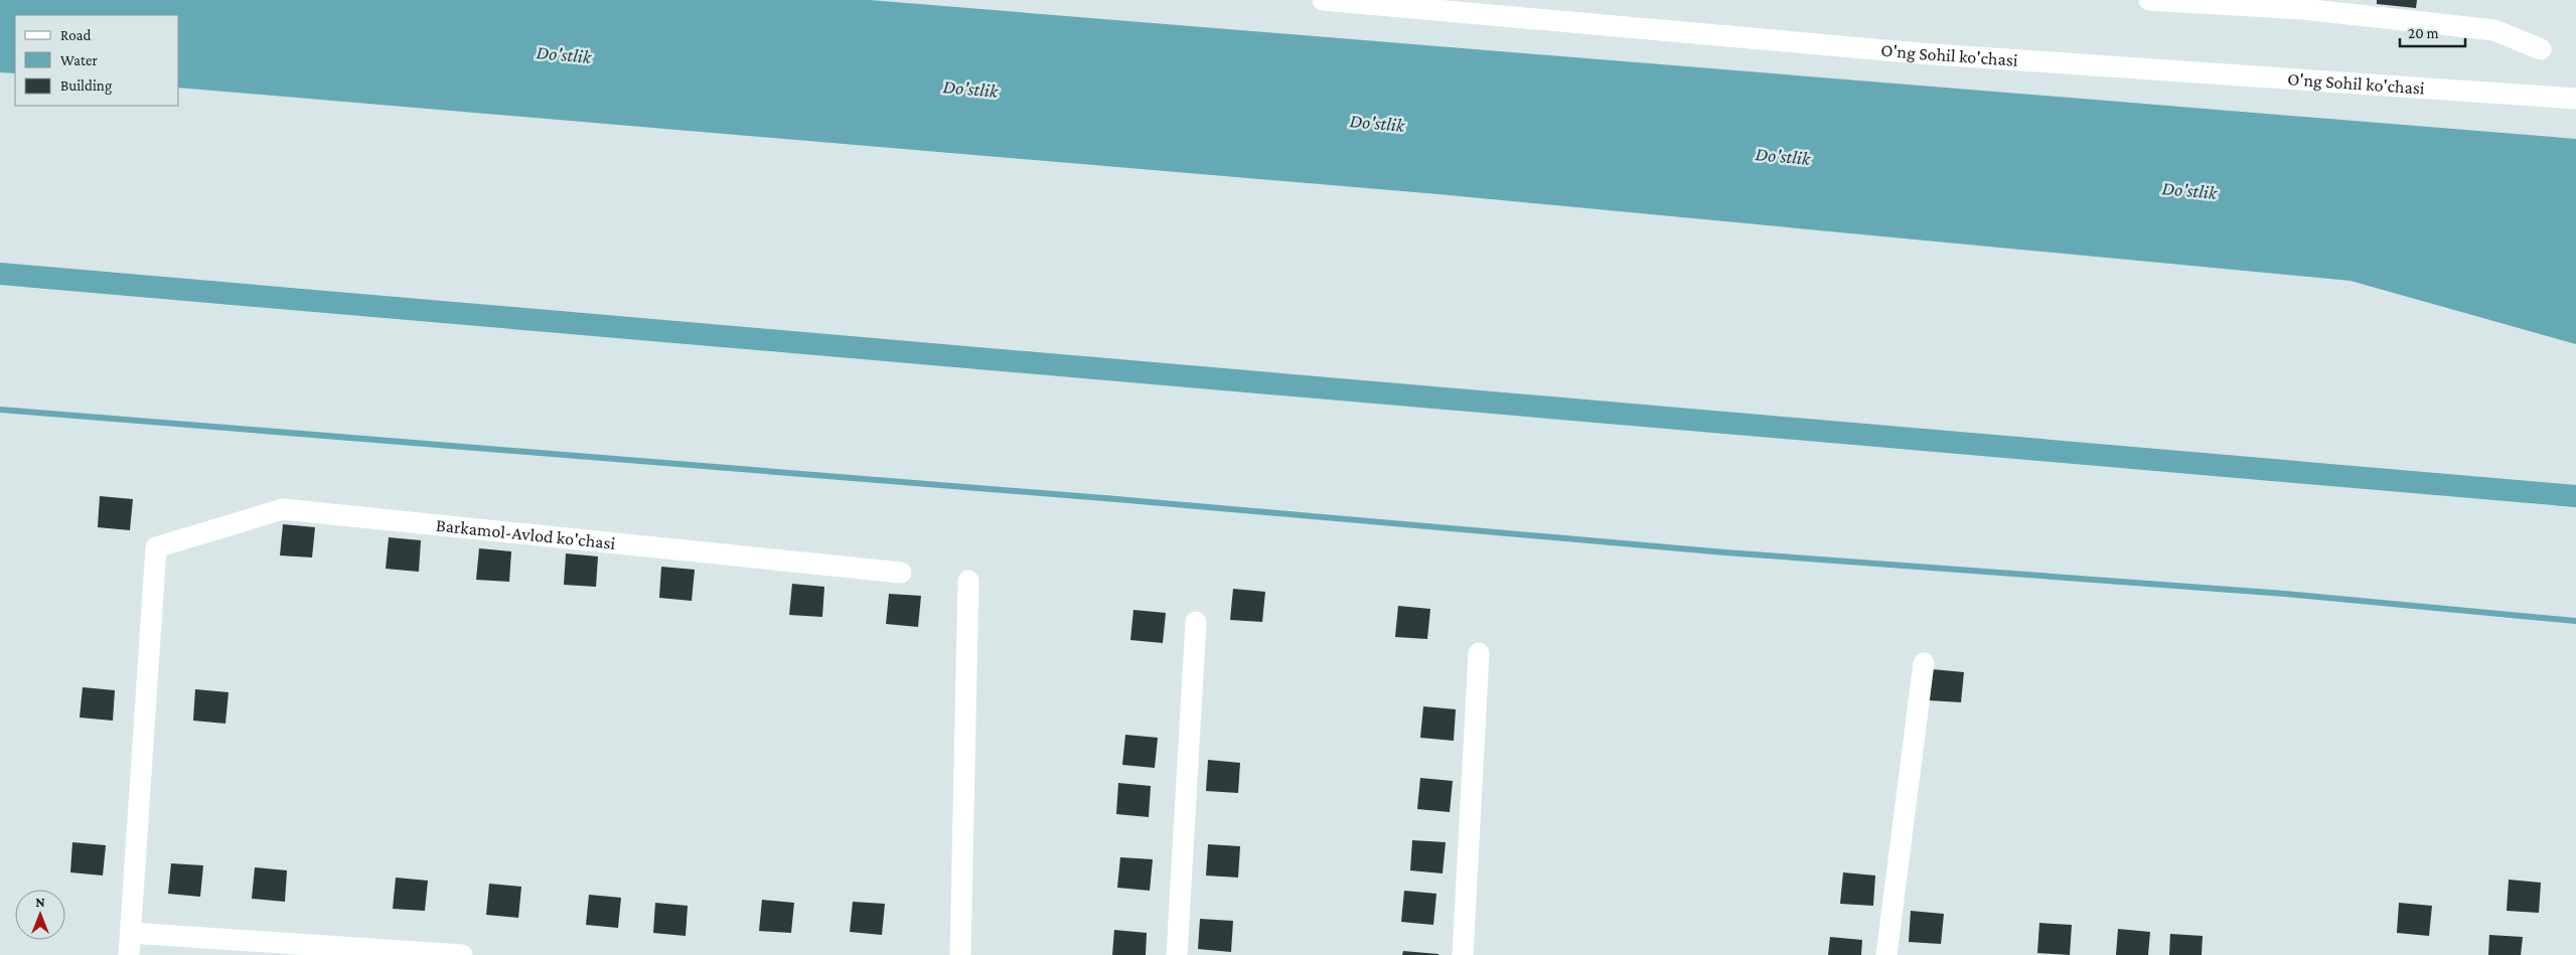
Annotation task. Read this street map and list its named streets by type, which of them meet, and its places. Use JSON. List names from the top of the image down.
{
  "streets": {
    "street": ["O'ng Sohil ko'chasi", "Barkamol-Avlod ko'chasi"]
  },
  "water": ["Do'stlik"],
  "legend": ["Road", "Water", "Building"],
  "scale_bar": "20 m",
  "north": "top"
}
